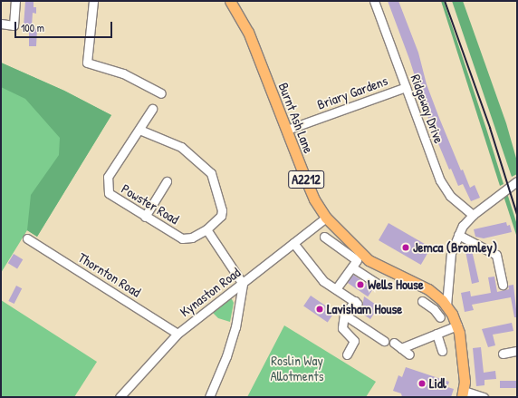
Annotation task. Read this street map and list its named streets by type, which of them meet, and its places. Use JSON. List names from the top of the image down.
{
  "streets": {
    "main road": ["Burnt Ash Lane", "A2212"],
    "street": [
      "Briary Gardens",
      "Ridgeway Drive",
      "Powster Road",
      "Thornton Road",
      "Kynaston Road"
    ]
  },
  "crossings": [
    ["Briary Gardens", "Ridgeway Drive"],
    ["Briary Gardens", "Burnt Ash Lane"],
    ["Burnt Ash Lane", "Kynaston Road"],
    ["Thornton Road", "Kynaston Road"]
  ],
  "parks": ["Roslin Way Allotments"],
  "places": [
    "Jemca (Bromley)",
    "Wells House",
    "Lavisham House",
    "Lidl"
  ],
  "scale_bar": "100 m"
}
